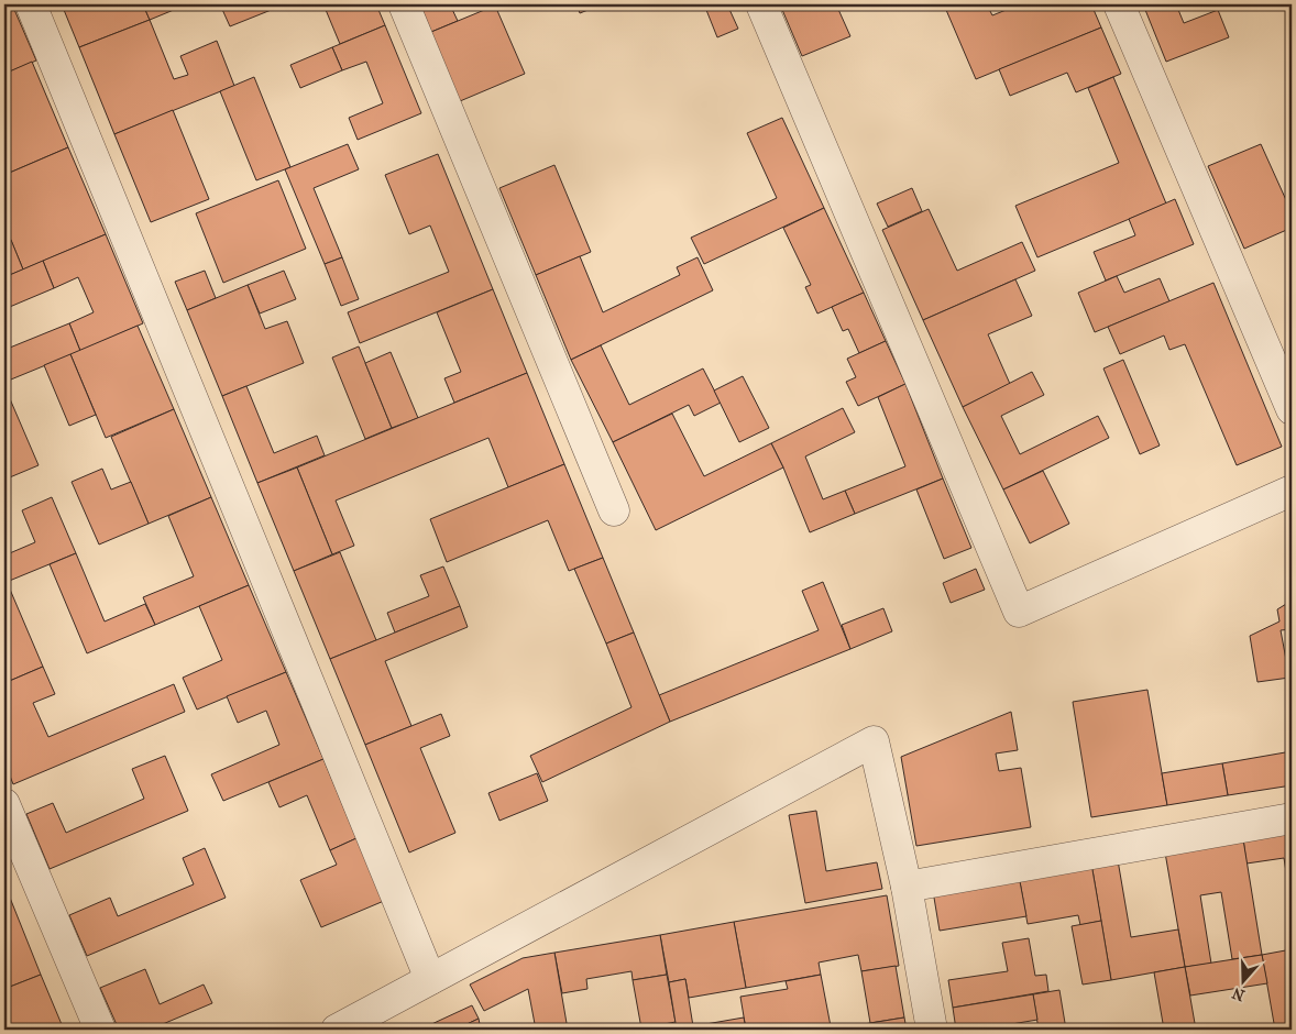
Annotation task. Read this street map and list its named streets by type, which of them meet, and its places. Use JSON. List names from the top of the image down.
{
  "north": "bottom"
}
